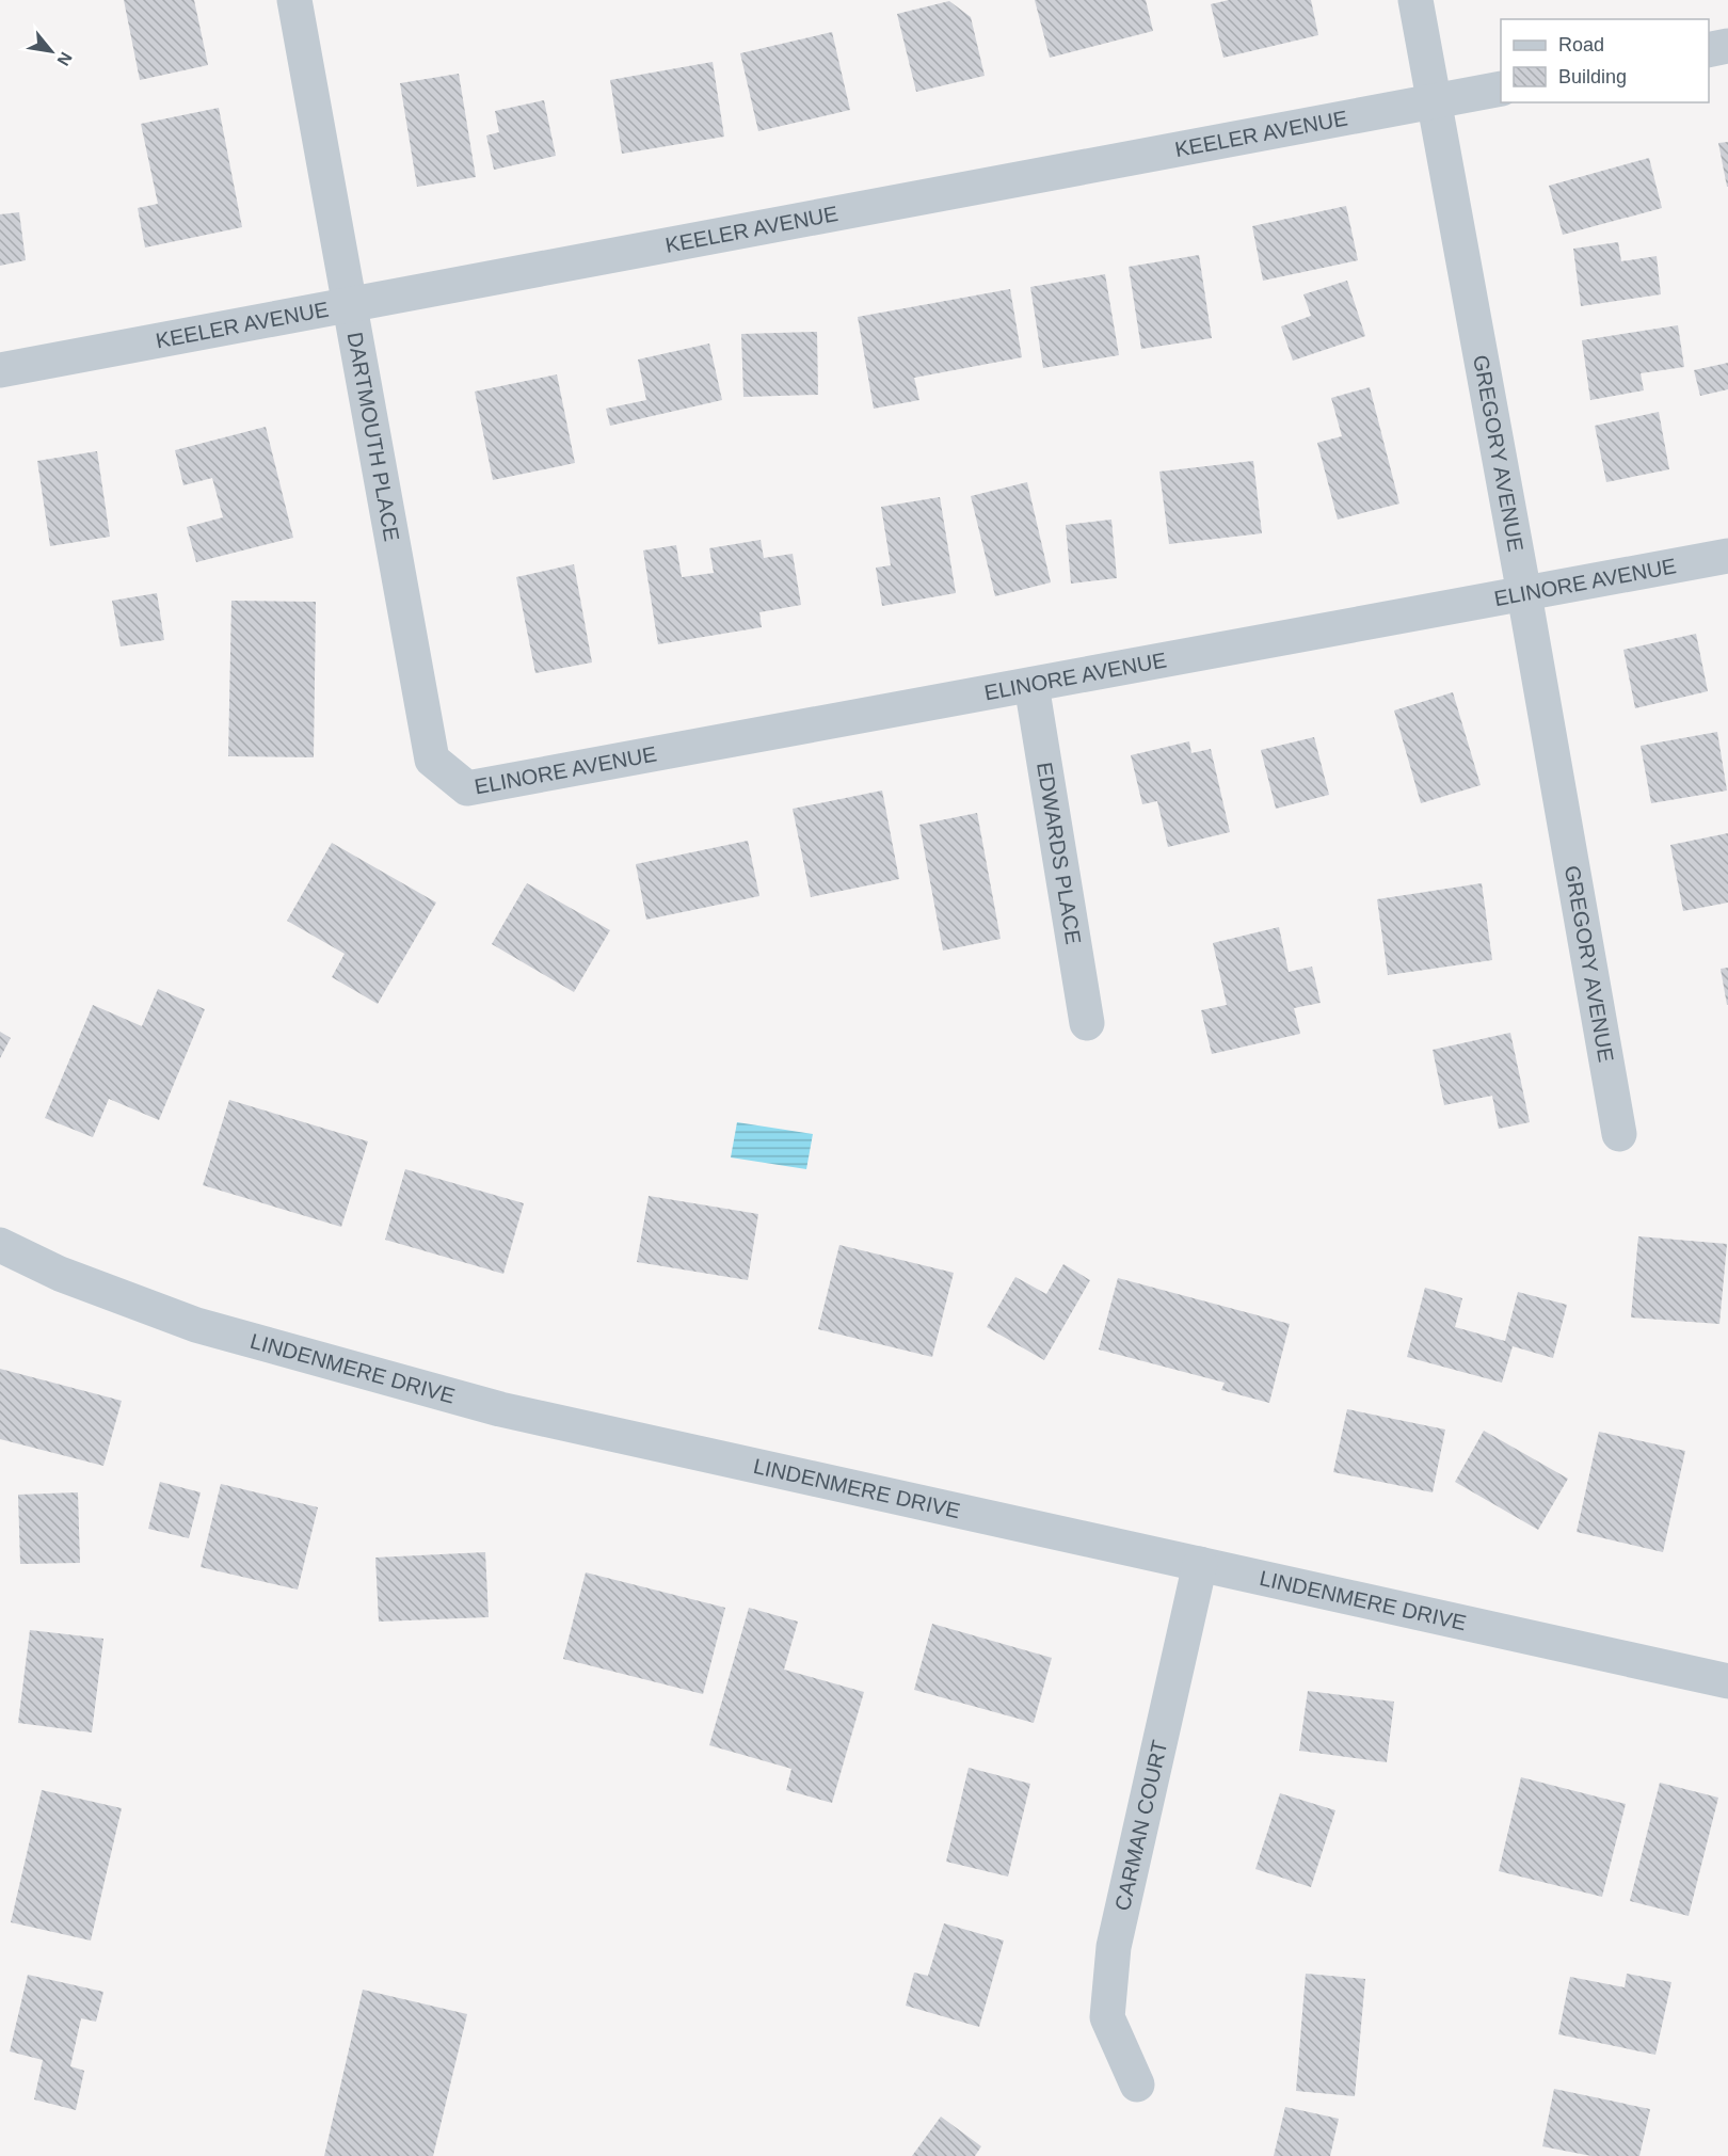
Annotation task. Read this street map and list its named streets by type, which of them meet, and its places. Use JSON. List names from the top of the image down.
{
  "streets": {
    "street": [
      "KEELER AVENUE",
      "DARTMOUTH PLACE",
      "GREGORY AVENUE",
      "ELINORE AVENUE",
      "EDWARDS PLACE",
      "LINDENMERE DRIVE",
      "CARMAN COURT"
    ]
  },
  "crossings": [
    ["KEELER AVENUE", "DARTMOUTH PLACE"],
    ["KEELER AVENUE", "GREGORY AVENUE"],
    ["DARTMOUTH PLACE", "ELINORE AVENUE"],
    ["GREGORY AVENUE", "ELINORE AVENUE"],
    ["ELINORE AVENUE", "EDWARDS PLACE"],
    ["LINDENMERE DRIVE", "CARMAN COURT"]
  ],
  "legend": ["Road", "Building"],
  "north": "bottom right"
}
